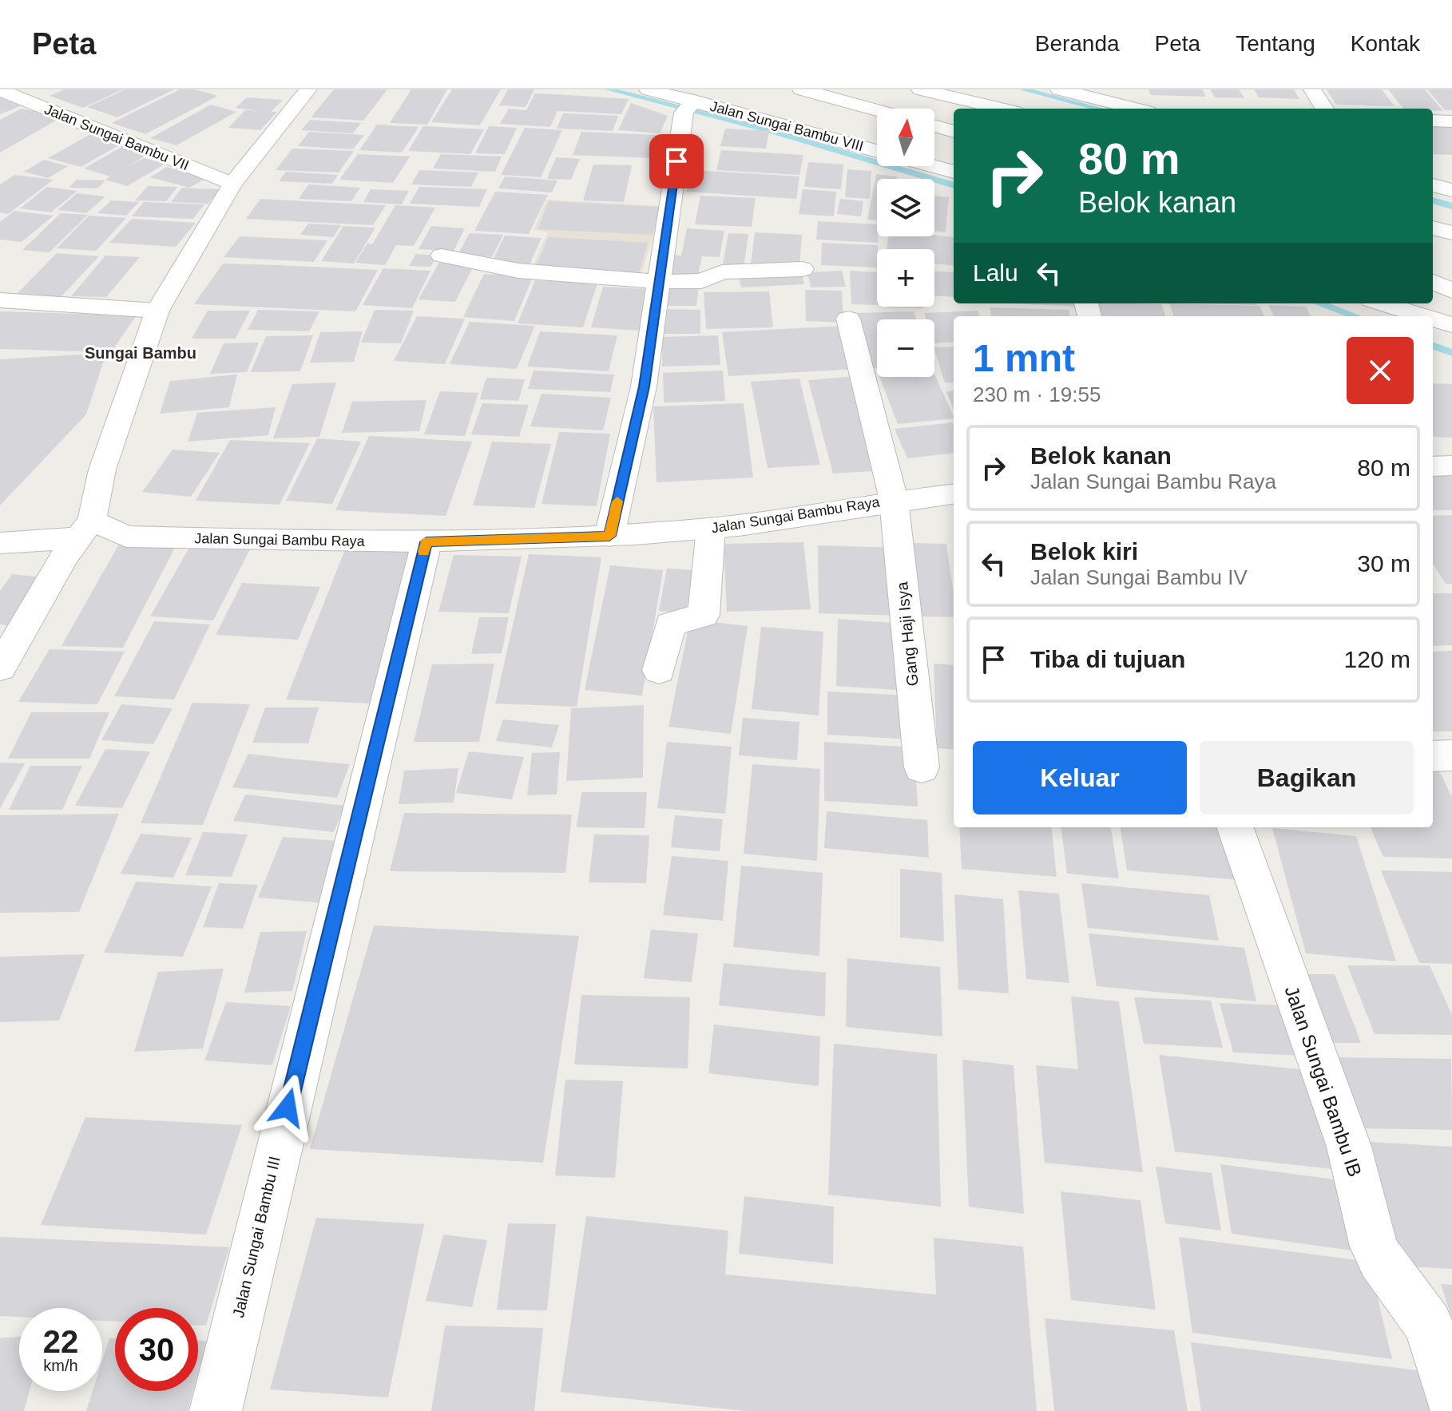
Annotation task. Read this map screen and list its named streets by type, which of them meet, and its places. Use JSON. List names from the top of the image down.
{
  "streets": {
    "main road": [
      "Jalan Sungai Bambu VIII",
      "Jalan Sungai Bambu VII",
      "Jalan Sungai Bambu Raya",
      "Gang Haji Isya",
      "Jalan Sungai Bambu IB",
      "Jalan Sungai Bambu III"
    ]
  },
  "crossings": [
    ["Jalan Sungai Bambu Raya", "Gang Haji Isya"],
    ["Jalan Sungai Bambu Raya", "Jalan Sungai Bambu III"]
  ],
  "districts": ["Sungai Bambu"],
  "north": "top",
  "page": {
    "header": "Peta",
    "nav": [
      "Beranda",
      "Peta",
      "Tentang",
      "Kontak"
    ],
    "map_buttons": ["+", "−"],
    "turn": ["80 m", "Belok kanan"],
    "then": "Lalu",
    "heading": ["1 mnt", "230 m · 19:55"],
    "list": [
      {
        "name": "Belok kanan",
        "note": "Jalan Sungai Bambu Raya",
        "value": "80 m"
      },
      {
        "name": "Belok kiri",
        "note": "Jalan Sungai Bambu IV",
        "value": "30 m"
      },
      {
        "name": "Tiba di tujuan",
        "value": "120 m"
      }
    ],
    "buttons": ["Keluar", "Bagikan"],
    "speed": "22 km/h",
    "limit": "30"
  }
}
